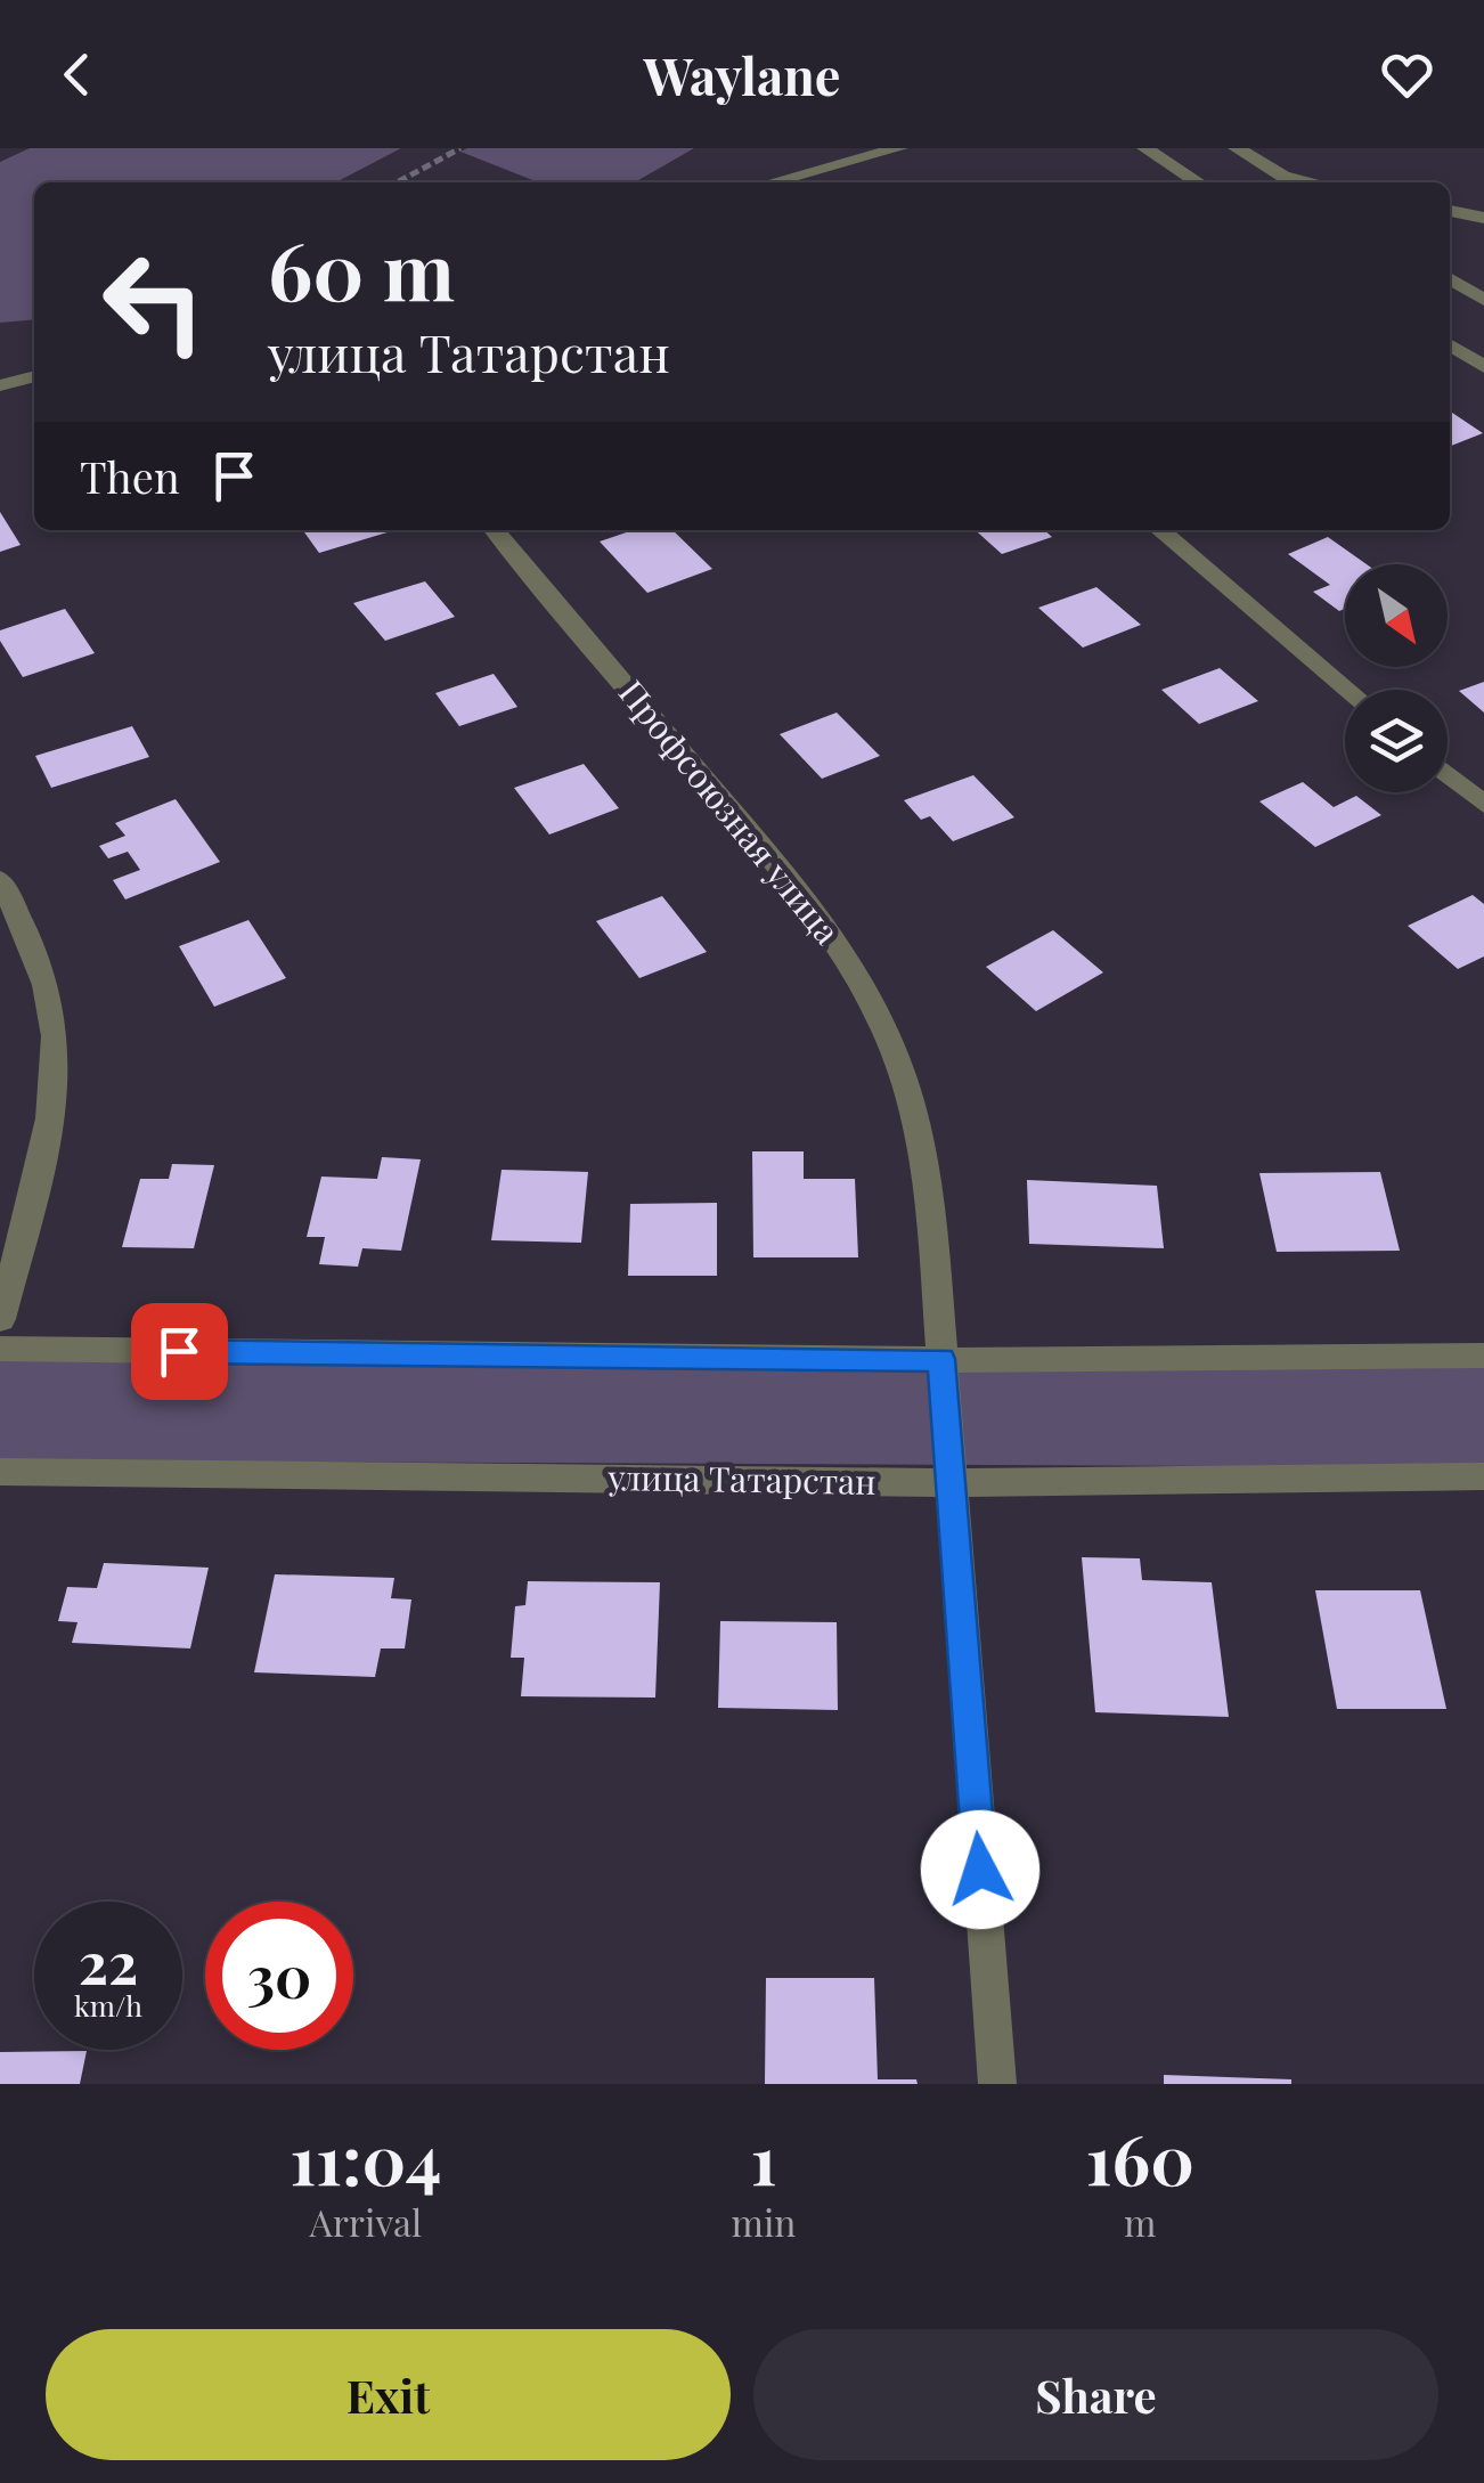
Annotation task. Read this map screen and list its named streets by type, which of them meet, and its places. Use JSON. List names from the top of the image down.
{
  "streets": {
    "street": ["Профсоюзная улица", "улица Татарстан"]
  },
  "crossings": [
    ["Профсоюзная улица", "улица Татарстан"]
  ],
  "north": "bottom right",
  "page": {
    "header": "Waylane",
    "turn": ["60 m", "улица Татарстан"],
    "then": "Then",
    "speed": "22 km/h",
    "limit": "30",
    "eta": [
      "11:04",
      "Arrival",
      "1",
      "min",
      "160",
      "m"
    ],
    "buttons": ["Exit", "Share"]
  }
}
